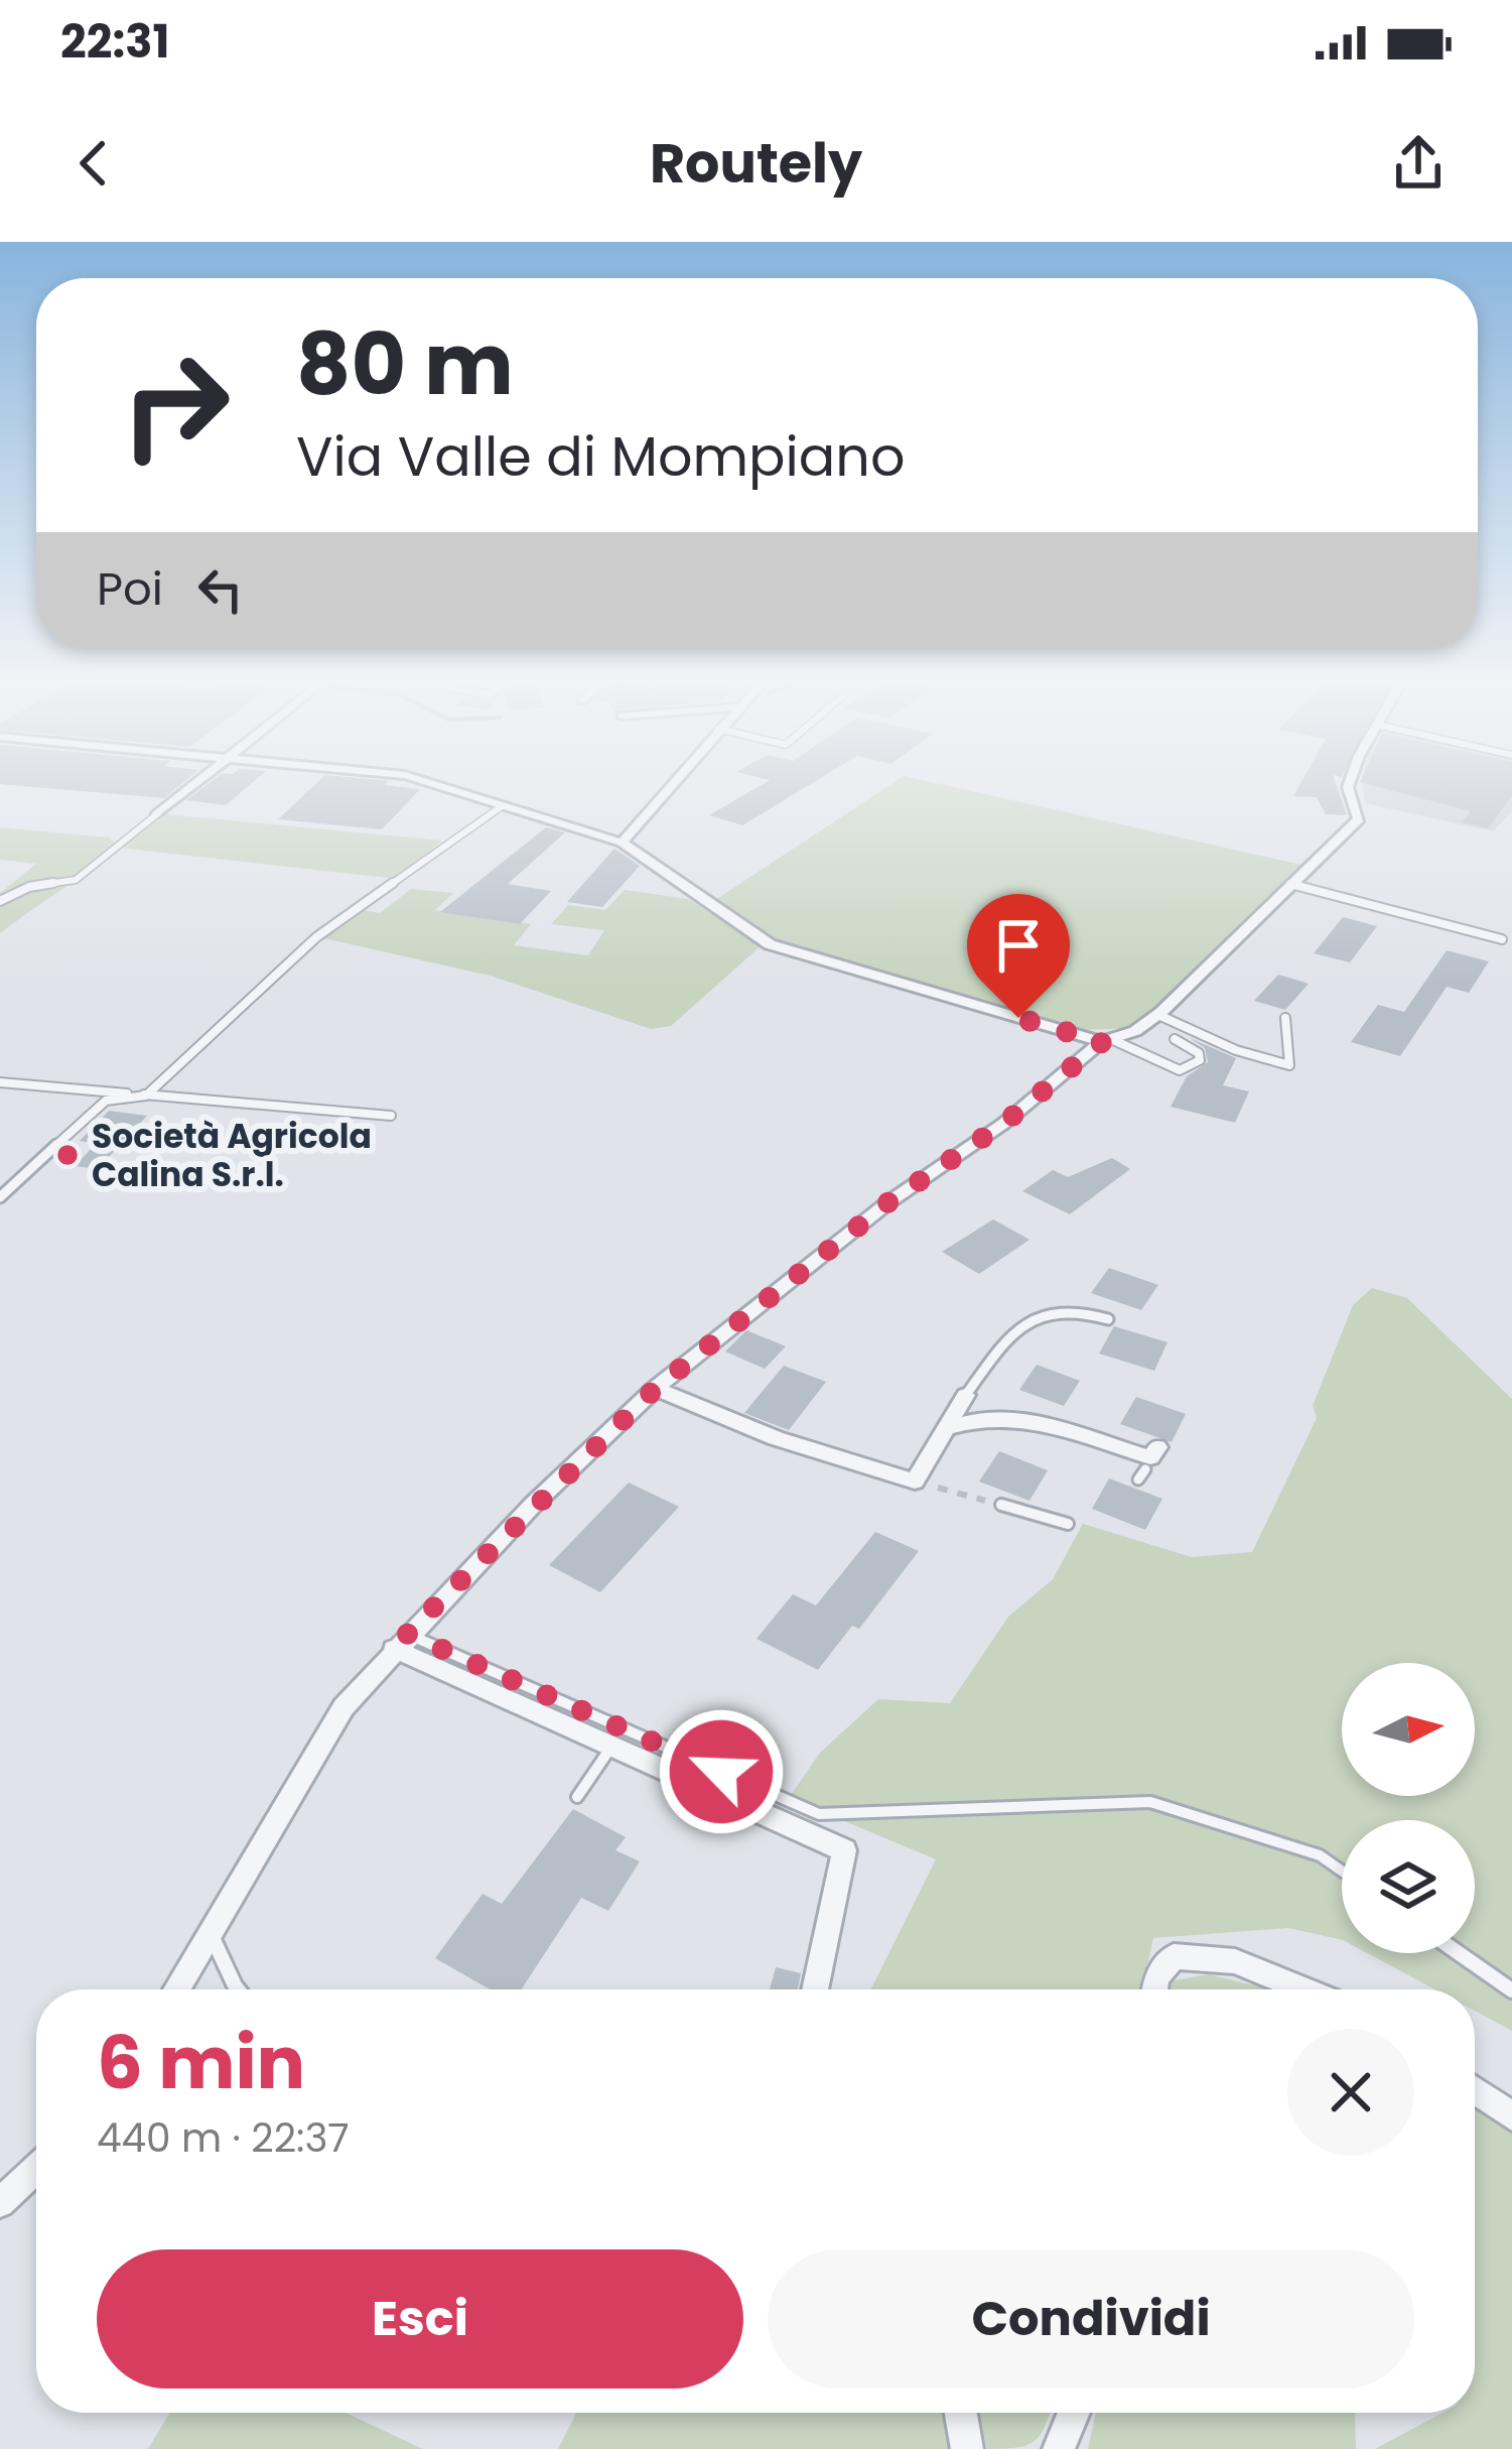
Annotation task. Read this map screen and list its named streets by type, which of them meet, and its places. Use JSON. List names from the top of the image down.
{
  "places": ["Società Agricola Calina S.r.l."],
  "north": "right",
  "page": {
    "status": "22:31",
    "header": "Routely",
    "turn": ["80 m", "Via Valle di Mompiano"],
    "then": "Poi",
    "heading": ["6 min", "440 m · 22:37"],
    "buttons": ["Esci", "Condividi"]
  }
}
